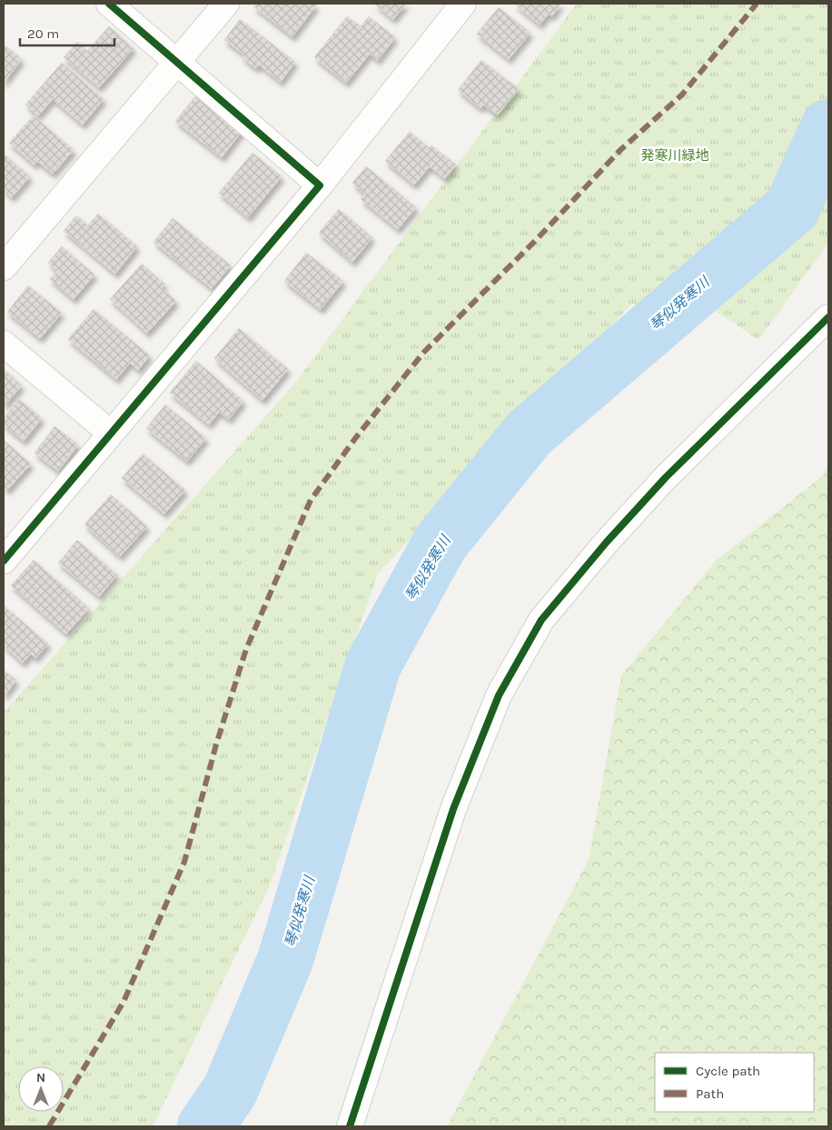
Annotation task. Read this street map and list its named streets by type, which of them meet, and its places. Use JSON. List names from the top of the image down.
{
  "water": ["琴似発寒川"],
  "parks": ["発寒川緑地"],
  "legend": ["Cycle path", "Path"],
  "scale_bar": "20 m",
  "north": "top"
}
